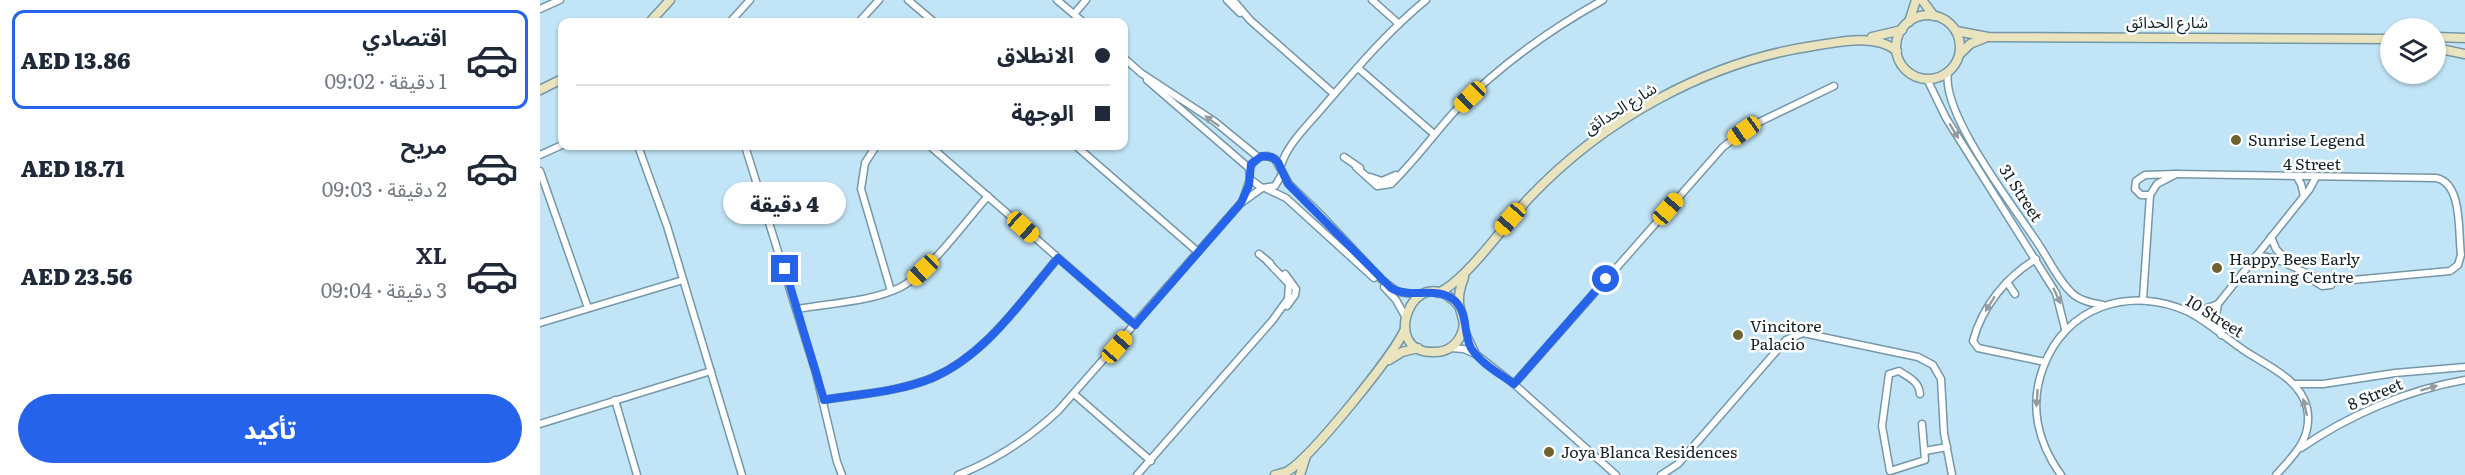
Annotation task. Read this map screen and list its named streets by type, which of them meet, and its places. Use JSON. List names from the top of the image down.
{
  "streets": {
    "street": [
      "شارع الحدائق",
      "4 Street",
      "31 Street",
      "10 Street",
      "8 Street"
    ]
  },
  "crossings": [
    ["شارع الحدائق", "31 Street"],
    ["31 Street", "10 Street"],
    ["10 Street", "8 Street"]
  ],
  "places": [
    "Sunrise Legend",
    "Happy Bees Early Learning Centre",
    "Vincitore Palacio",
    "Joya Blanca Residences"
  ],
  "page": {
    "list": [
      {
        "name": "اقتصادي",
        "note": "1 دقيقة · 09:02",
        "value": "AED 13.86"
      },
      {
        "name": "مريح",
        "note": "2 دقيقة · 09:03",
        "value": "AED 18.71"
      },
      {
        "name": "XL",
        "note": "3 دقيقة · 09:04",
        "value": "AED 23.56"
      }
    ],
    "banner": ["الانطلاق", "الوجهة"],
    "bubble": "4 دقيقة",
    "buttons": "تأكيد"
  }
}
